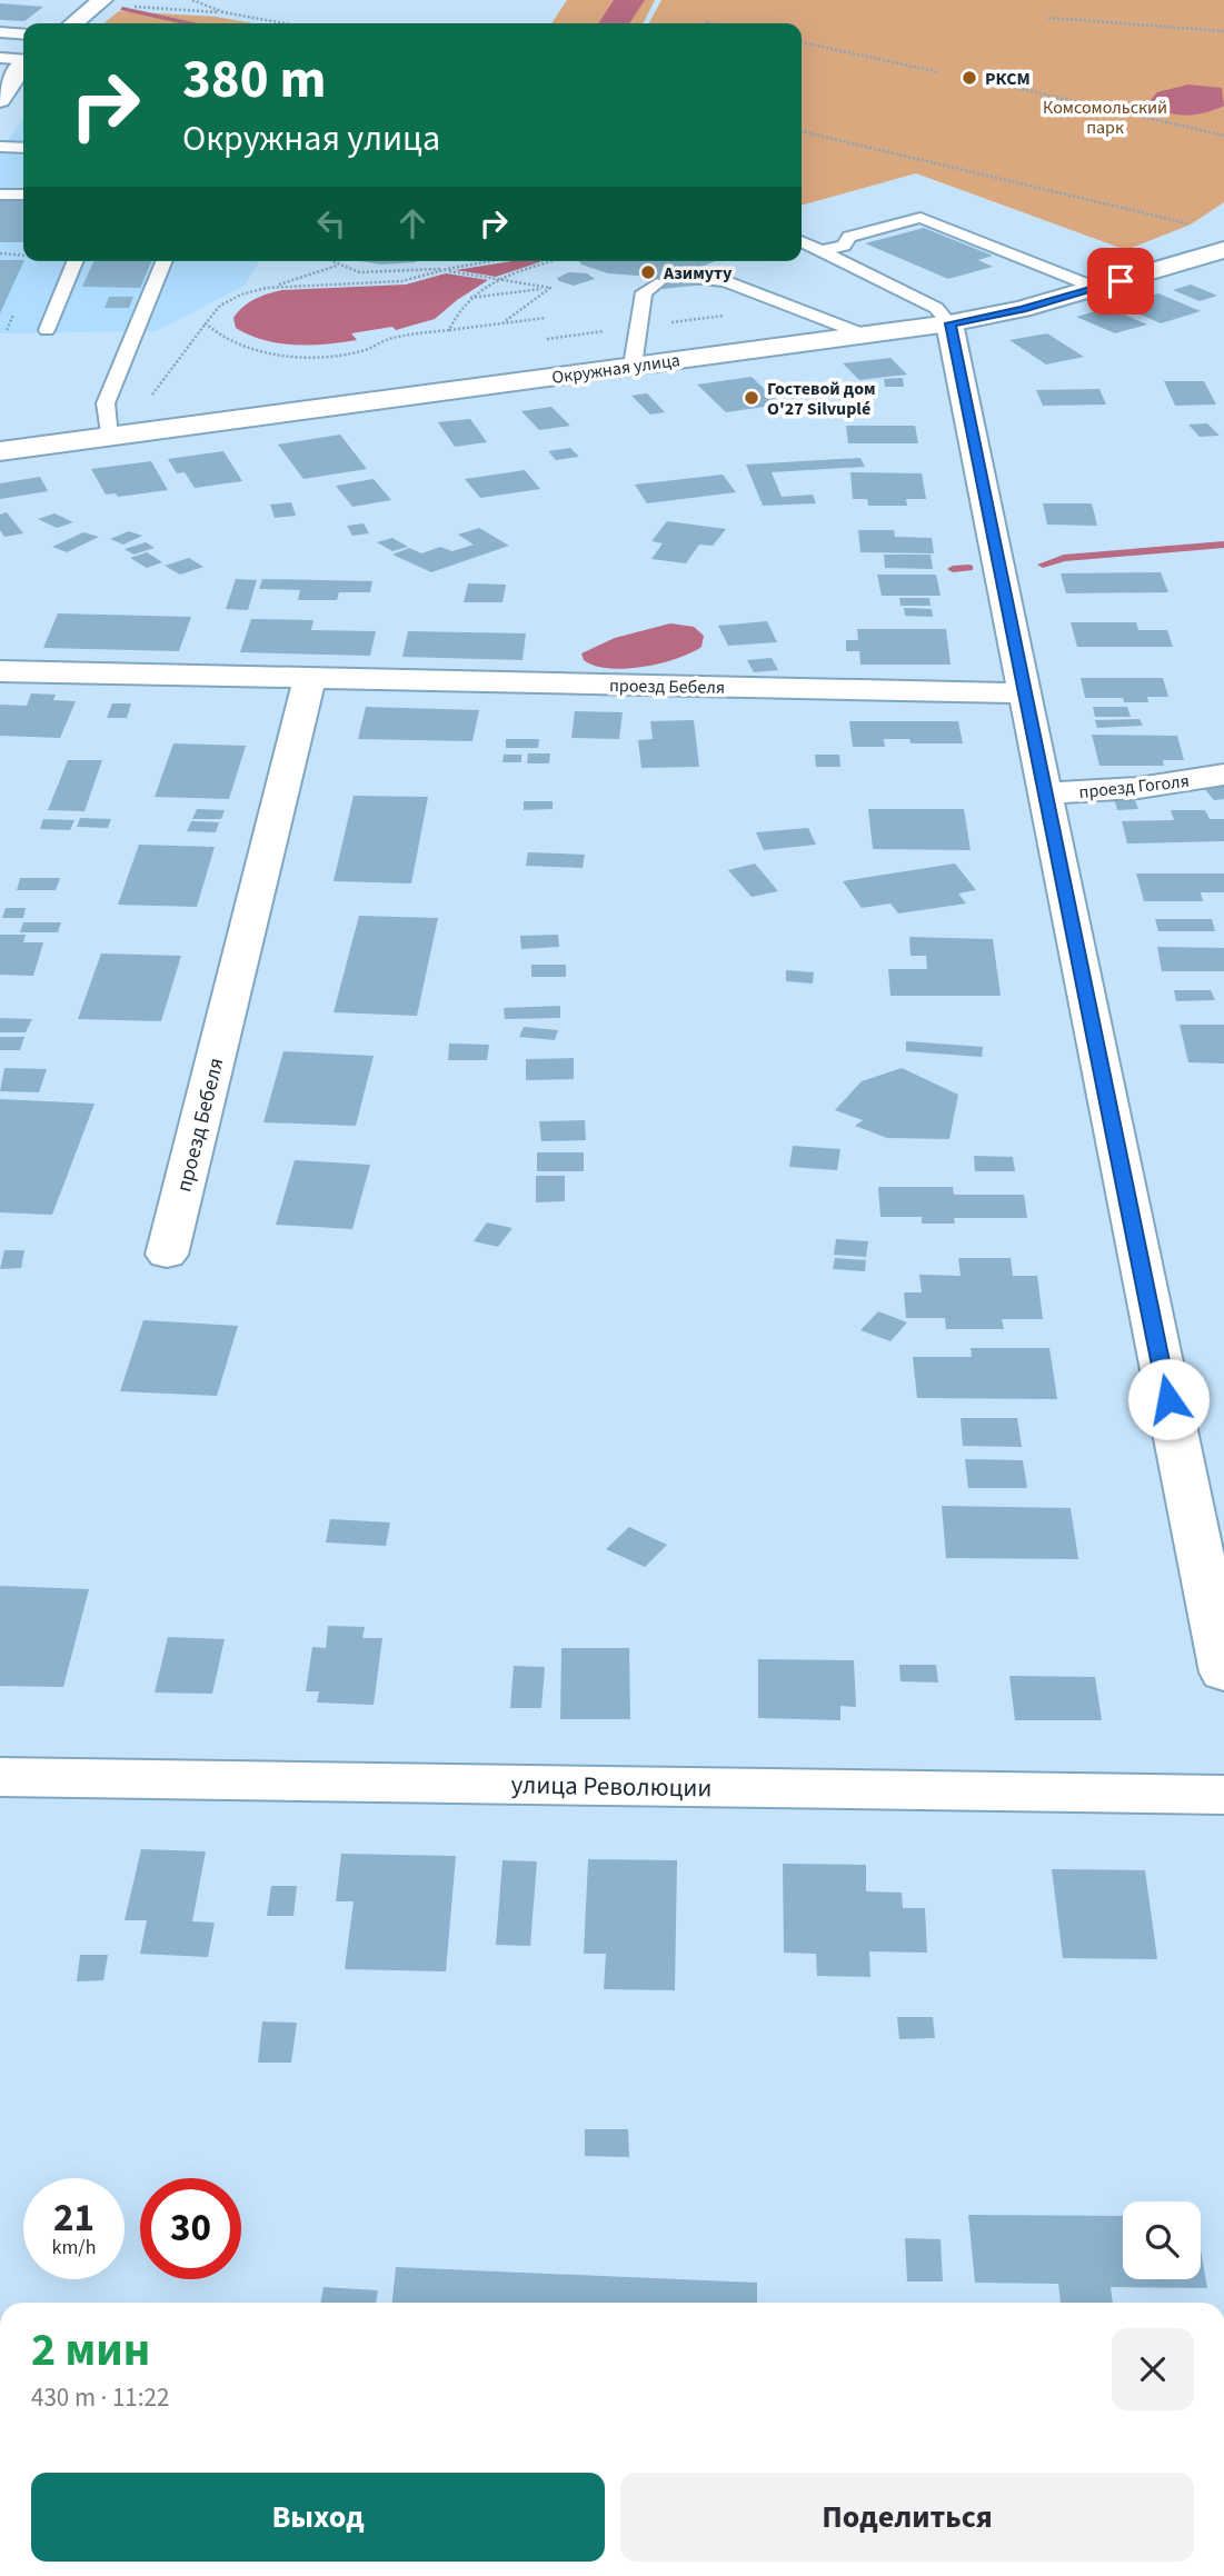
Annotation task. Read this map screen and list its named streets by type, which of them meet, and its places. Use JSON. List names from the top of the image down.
{
  "streets": {
    "street": [
      "Окружная улица",
      "проезд Бебеля",
      "проезд Гоголя",
      "улица Революции"
    ]
  },
  "parks": ["Комсомольский парк"],
  "places": ["РКСМ", "Азимуту", "Гостевой дом O'27 Silvuplé"],
  "page": {
    "turn": ["380 m", "Окружная улица"],
    "speed": "21 km/h",
    "limit": "30",
    "heading": ["2 мин", "430 m · 11:22"],
    "buttons": ["Выход", "Поделиться"]
  }
}
